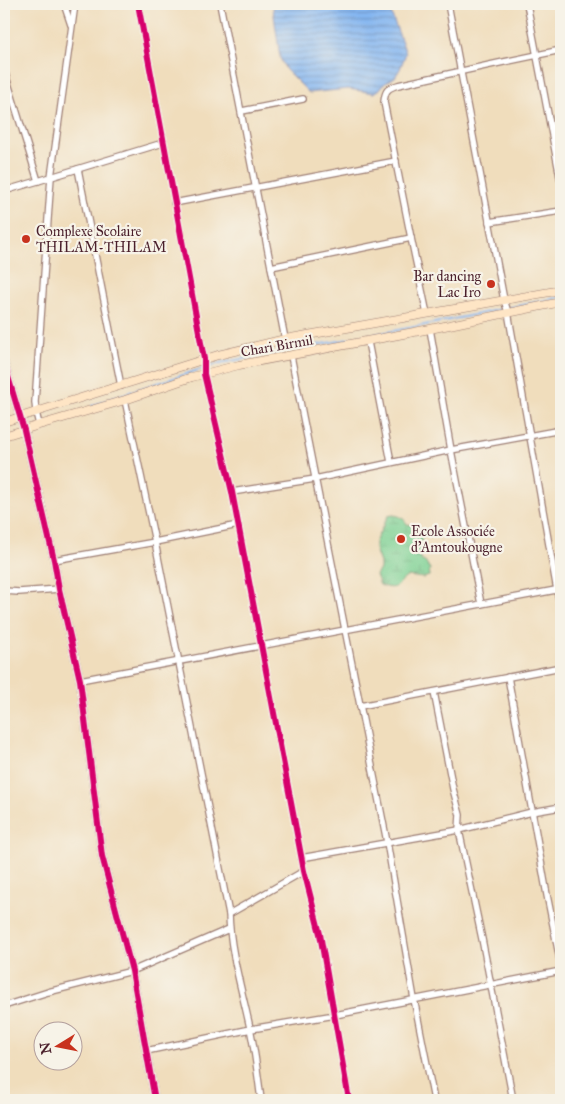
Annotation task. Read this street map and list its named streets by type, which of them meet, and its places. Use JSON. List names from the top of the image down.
{
  "streets": {
    "street": ["Chari Birmil"]
  },
  "places": ["Complexe Scolaire THILAM-THILAM", "Bar dancing Lac Iro", "Ecole Associée d'Amtoukougne"],
  "north": "left"
}
